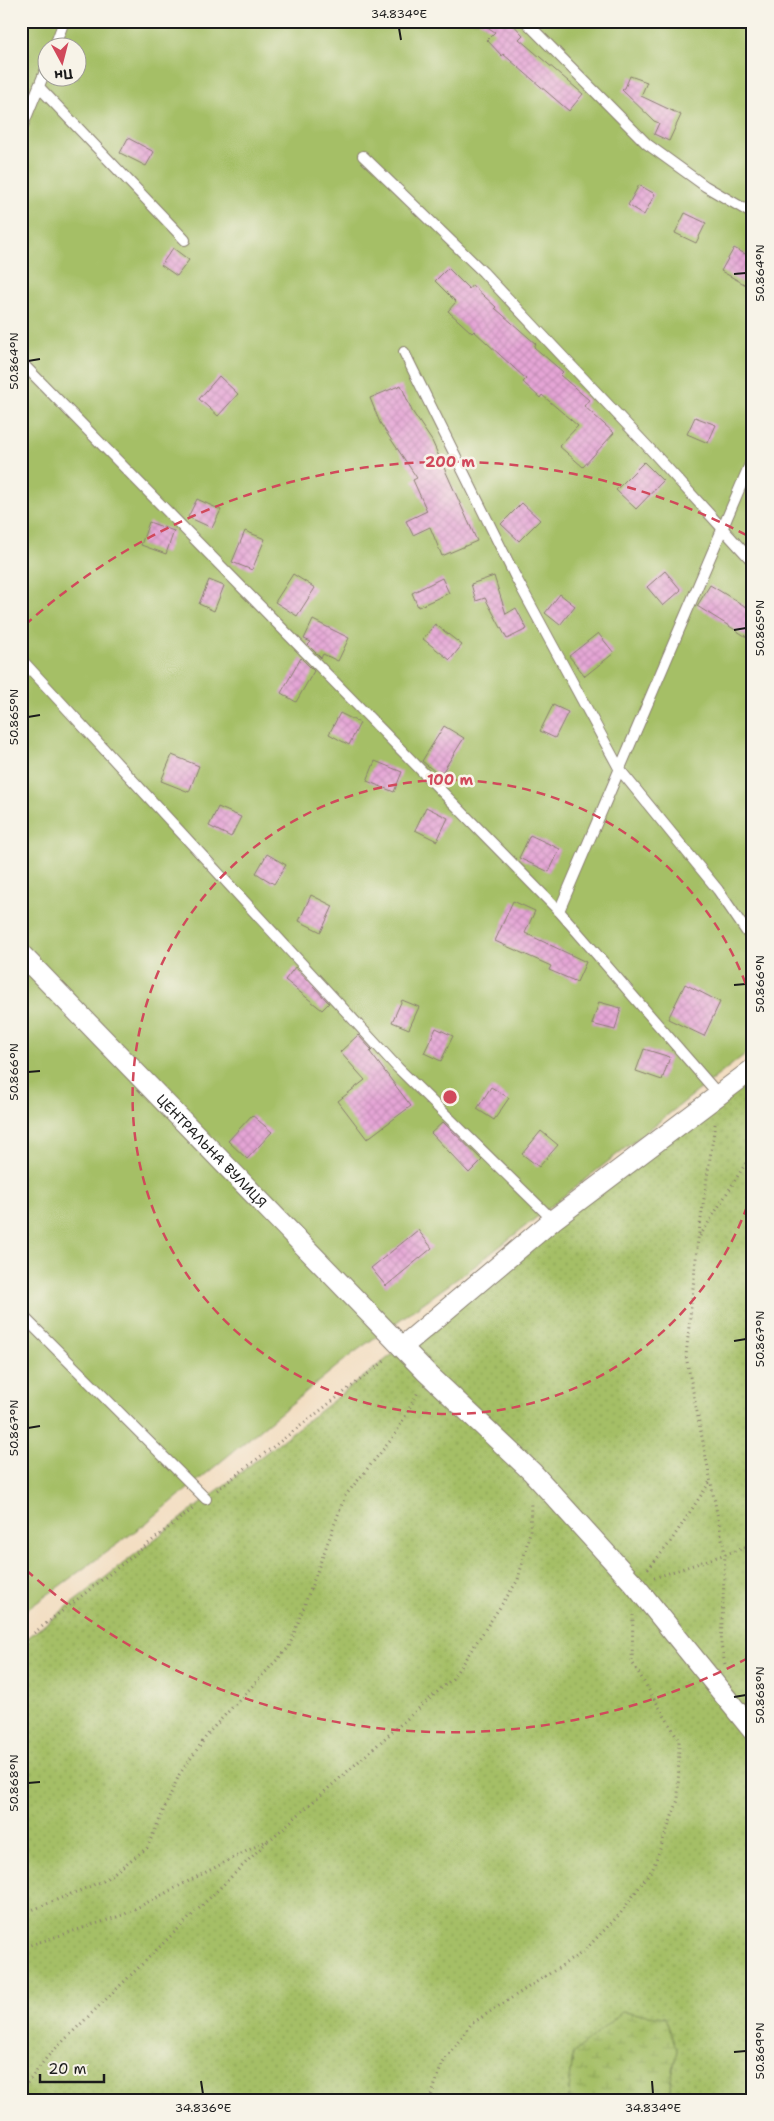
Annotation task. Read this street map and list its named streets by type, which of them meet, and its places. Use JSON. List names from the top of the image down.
{
  "streets": {
    "street": ["ЦЕНТРАЛЬНА ВУЛИЦЯ"]
  },
  "scale_bar": "20 m",
  "north": "bottom",
  "coordinates": [
    "34.834°E",
    "50.864°N",
    "50.865°N",
    "50.866°N",
    "50.867°N",
    "50.868°N",
    "50.869°N",
    "34.836°E"
  ],
  "rings": ["200 m", "100 m"]
}
